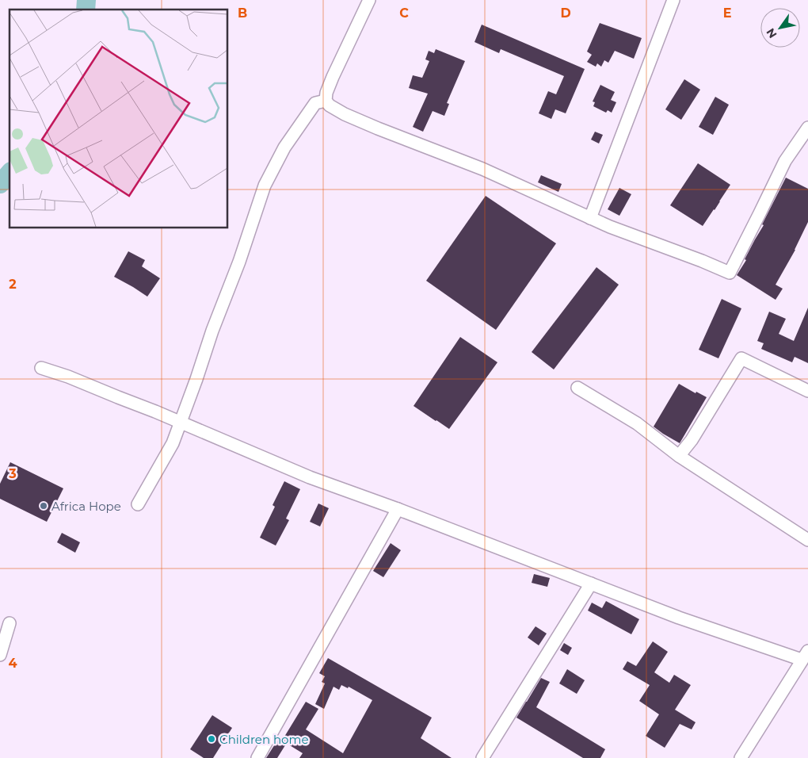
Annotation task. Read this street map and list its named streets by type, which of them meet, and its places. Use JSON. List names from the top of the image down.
{
  "places": ["Africa Hope", "Children home"],
  "north": "bottom left",
  "grid": {
    "columns": [
      "B",
      "C",
      "D",
      "E"
    ],
    "rows": ["2", "3", "4"]
  }
}
